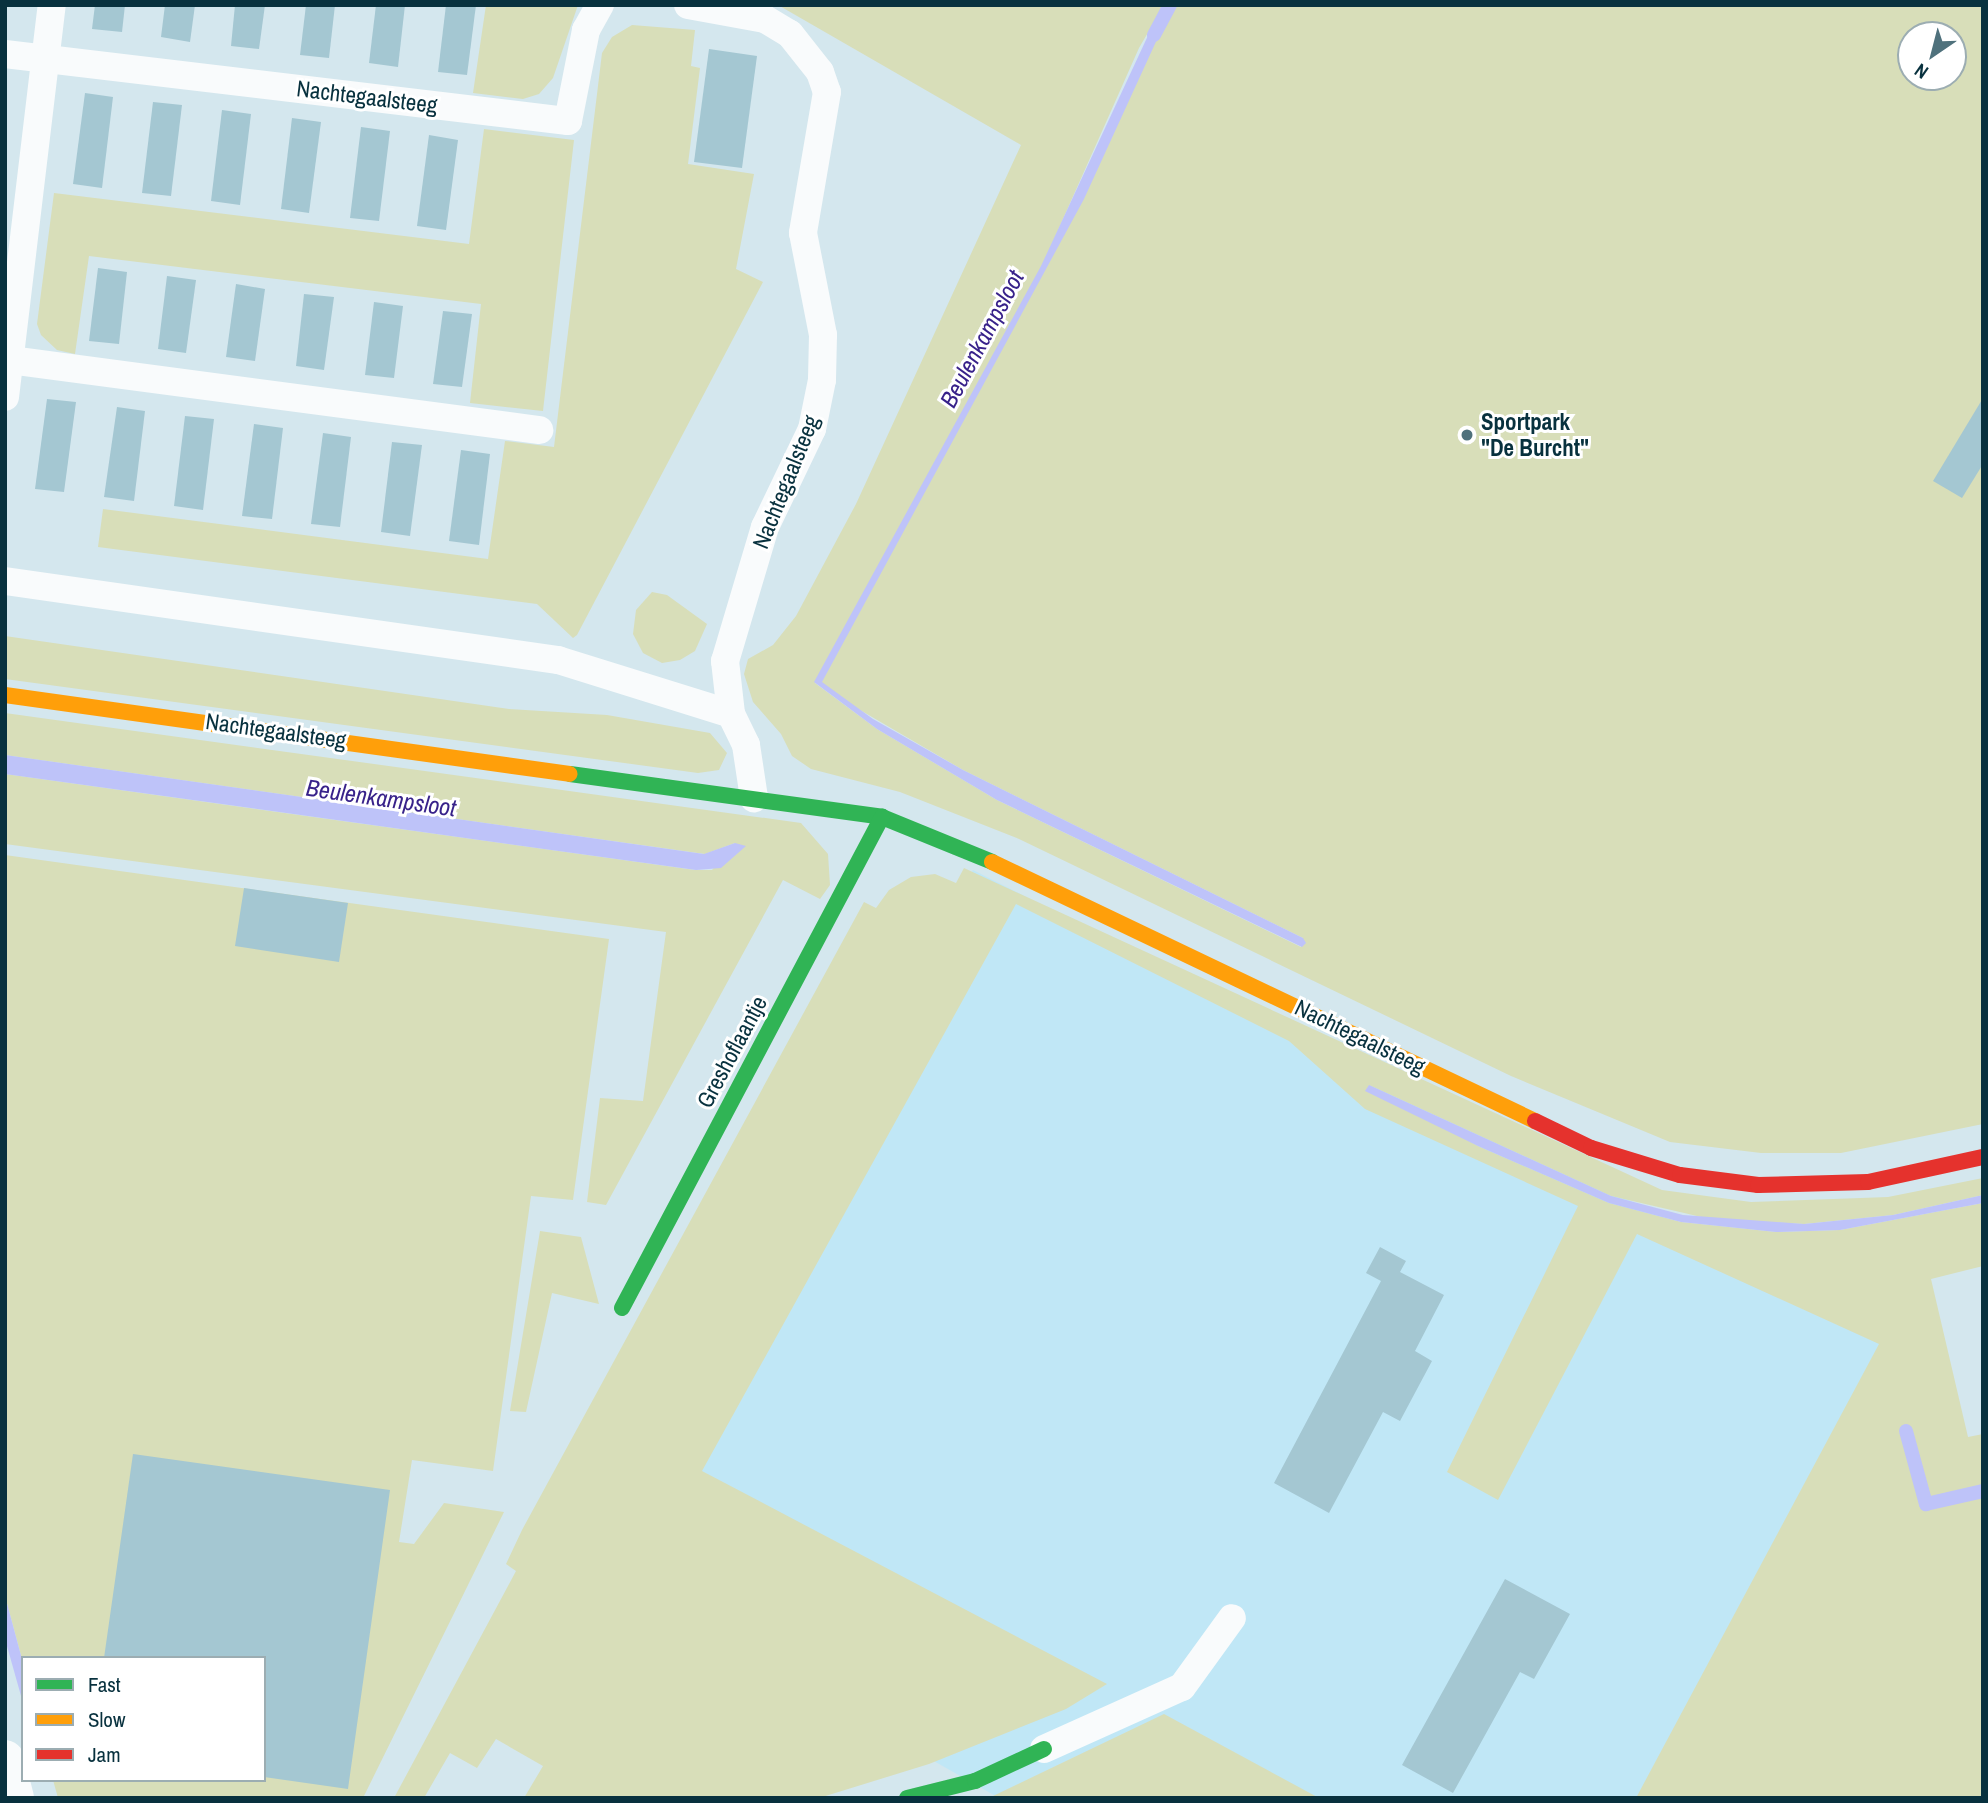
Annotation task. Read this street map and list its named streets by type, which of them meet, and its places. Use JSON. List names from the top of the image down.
{
  "streets": {
    "street": ["Nachtegaalsteeg", "Greshoflaantje"]
  },
  "crossings": [
    ["Nachtegaalsteeg", "Greshoflaantje"]
  ],
  "water": ["Beulenkampsloot"],
  "places": ["Sportpark \"De Burcht\""],
  "legend": ["Fast", "Slow", "Jam"],
  "north": "bottom left"
}
